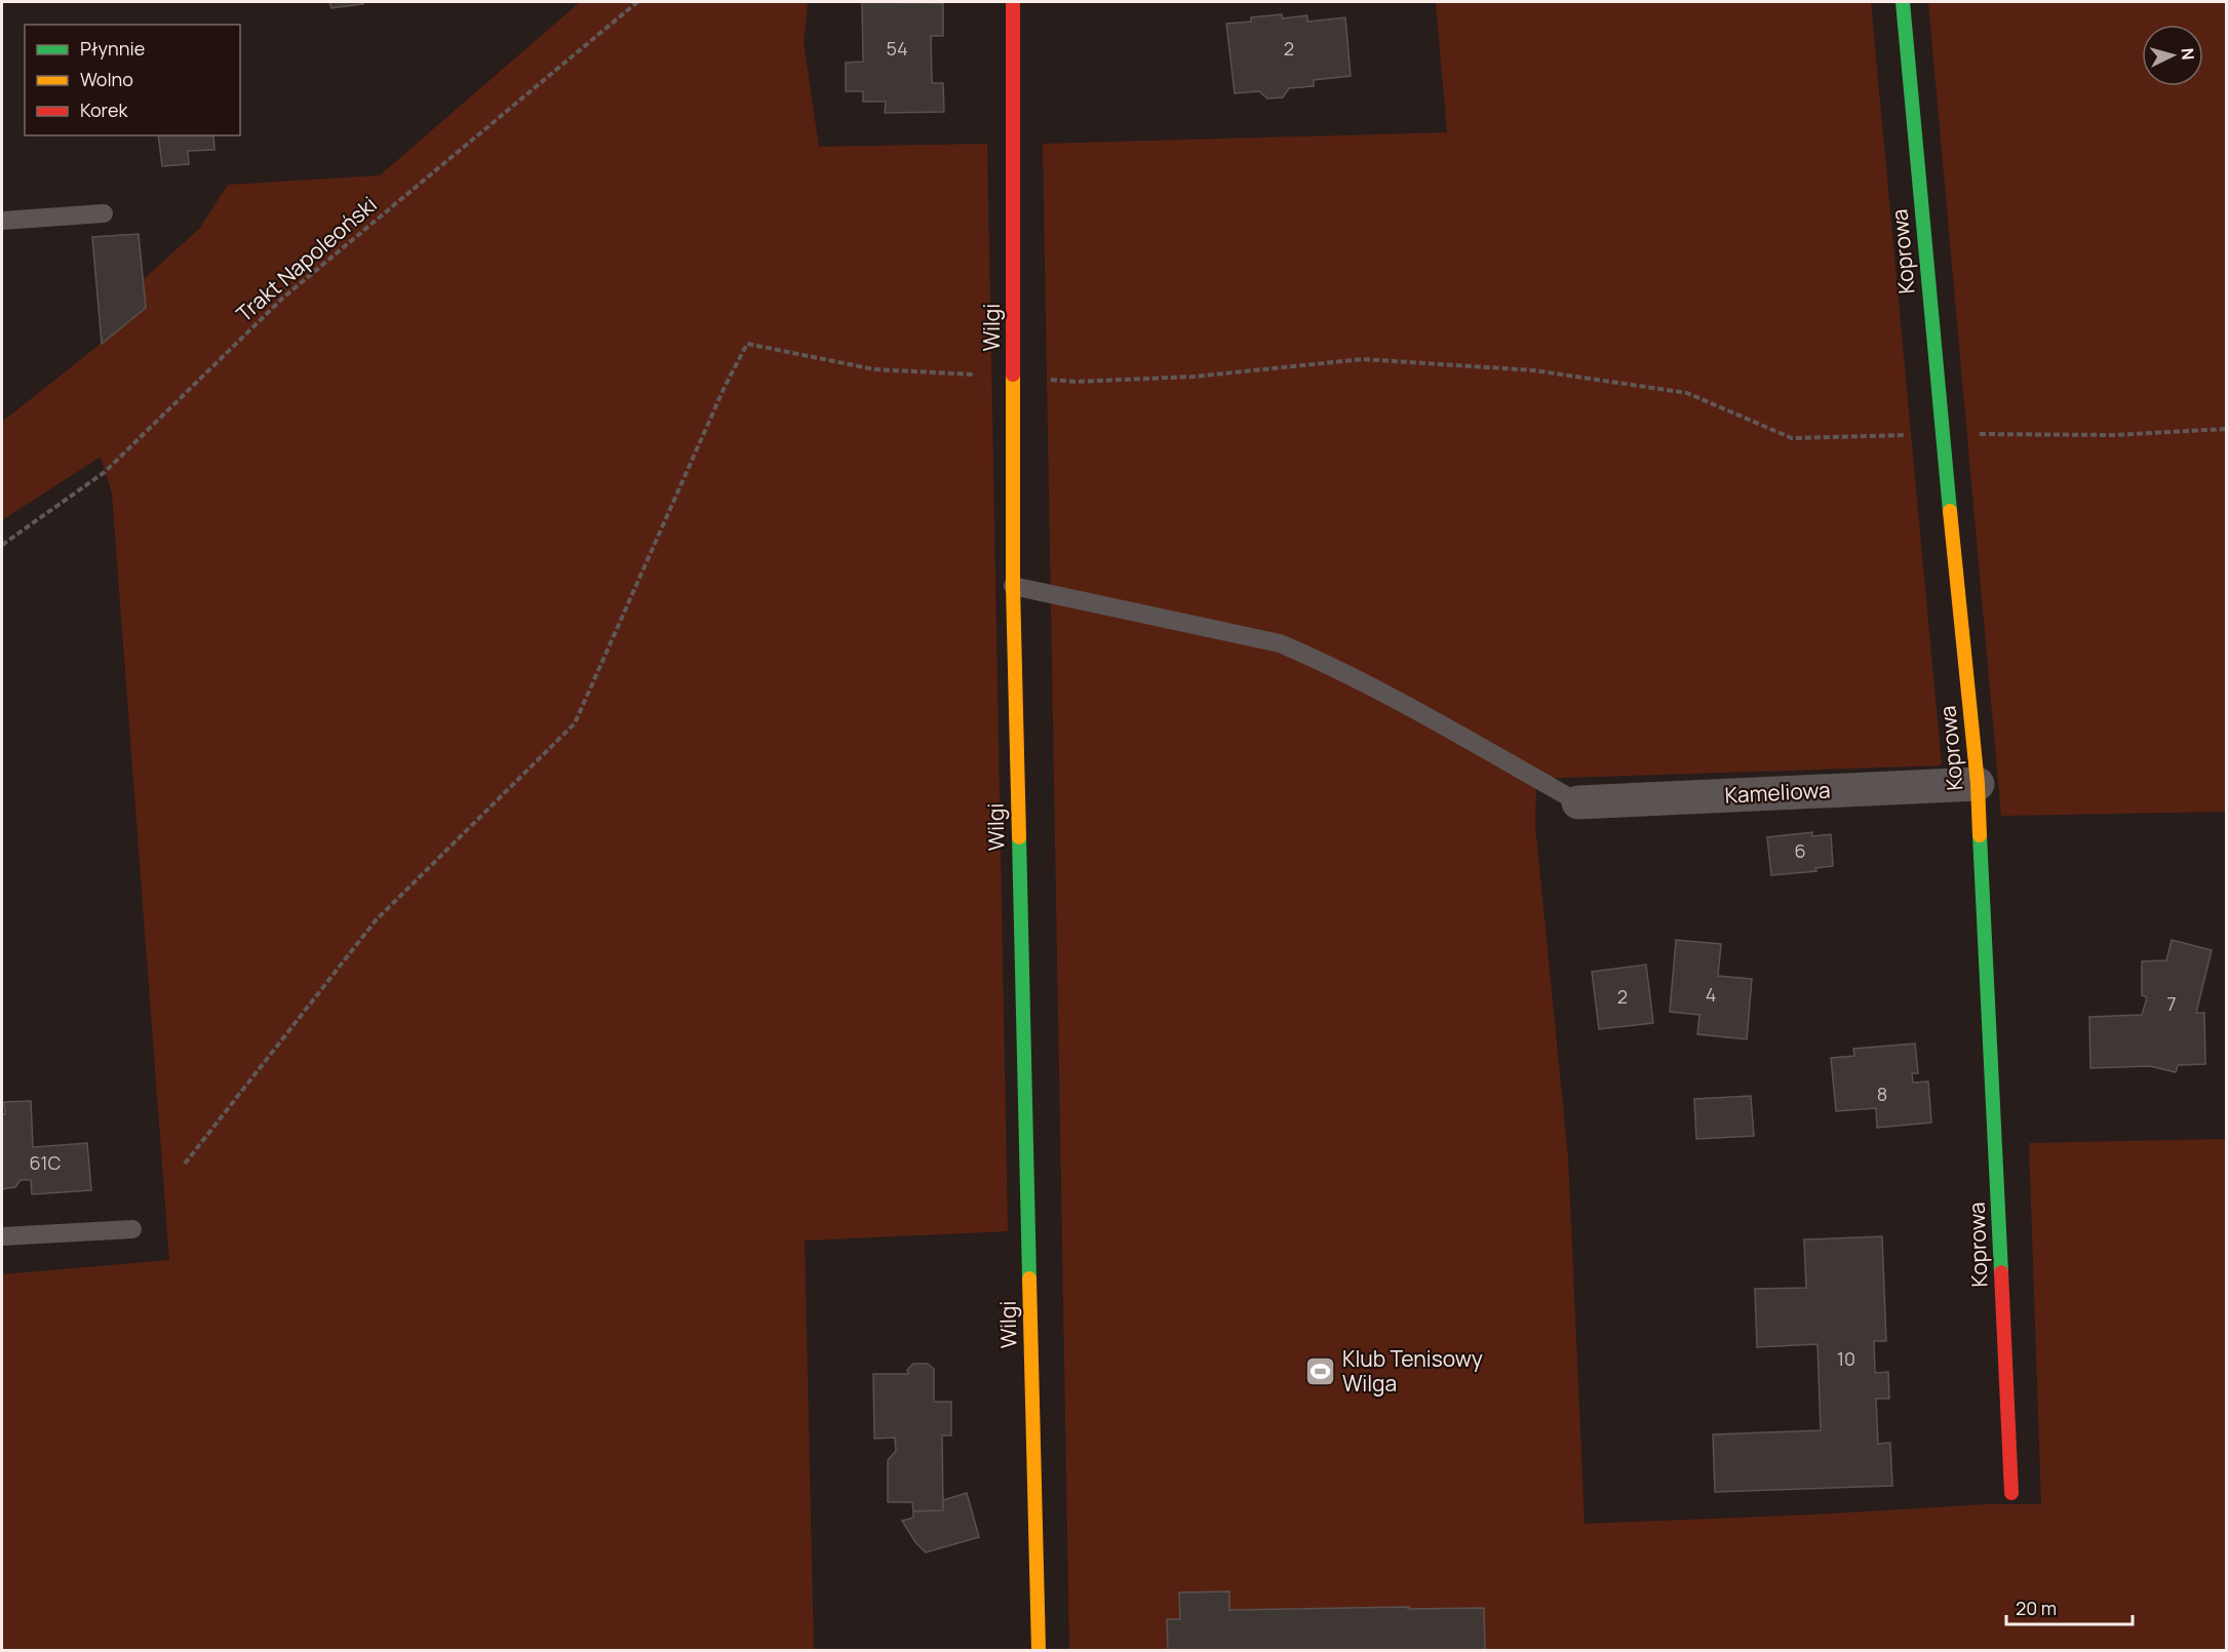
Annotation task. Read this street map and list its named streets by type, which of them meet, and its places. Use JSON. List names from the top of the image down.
{
  "streets": {
    "street": ["Koprowa", "Wilgi", "Kameliowa"],
    "path": ["Trakt Napoleoński"]
  },
  "crossings": [
    ["Koprowa", "Kameliowa"]
  ],
  "places": {
    "sports": ["Klub Tenisowy Wilga"]
  },
  "house_numbers": [
    "54",
    "2",
    "6",
    "4",
    "2",
    "7",
    "8",
    "61C",
    "10"
  ],
  "legend": ["Płynnie", "Wolno", "Korek"],
  "scale_bar": "20 m",
  "north": "right"
}
